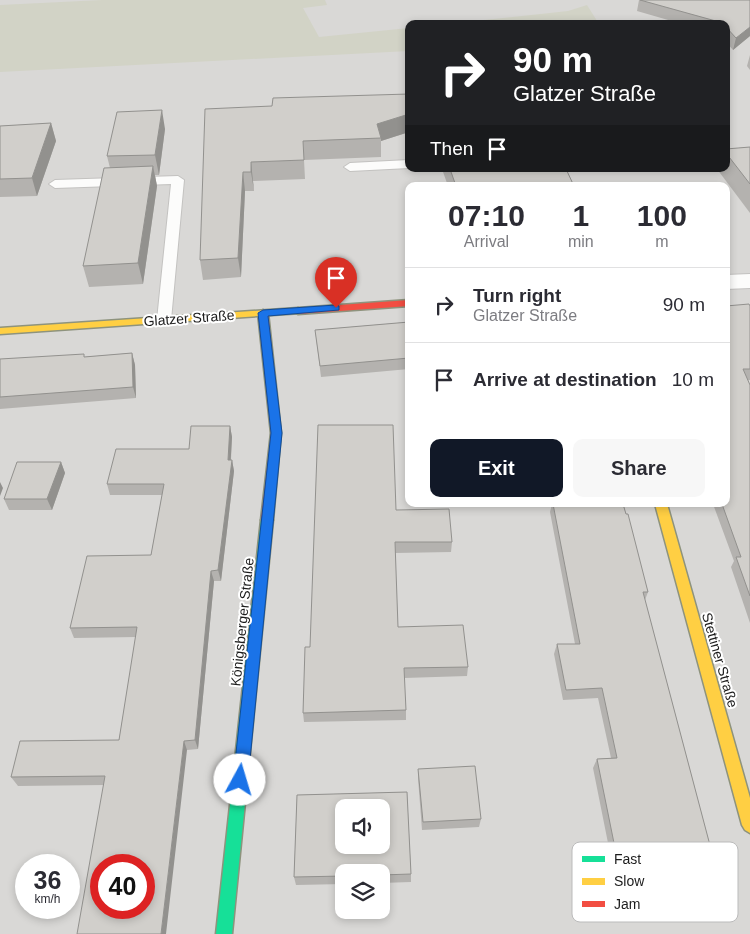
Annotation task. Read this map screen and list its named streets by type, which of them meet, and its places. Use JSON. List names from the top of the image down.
{
  "streets": {
    "street": ["Glatzer Straße", "Königsberger Straße", "Stettiner Straße"]
  },
  "crossings": [
    ["Glatzer Straße", "Königsberger Straße"]
  ],
  "legend": ["Fast", "Slow", "Jam"],
  "page": {
    "turn": ["90 m", "Glatzer Straße"],
    "then": "Then",
    "eta": [
      "07:10",
      "Arrival",
      "1",
      "min",
      "100",
      "m"
    ],
    "list": [
      {
        "name": "Turn right",
        "note": "Glatzer Straße",
        "value": "90 m"
      },
      {
        "name": "Arrive at destination",
        "value": "10 m"
      }
    ],
    "buttons": ["Exit", "Share"],
    "speed": "36 km/h",
    "limit": "40"
  }
}
